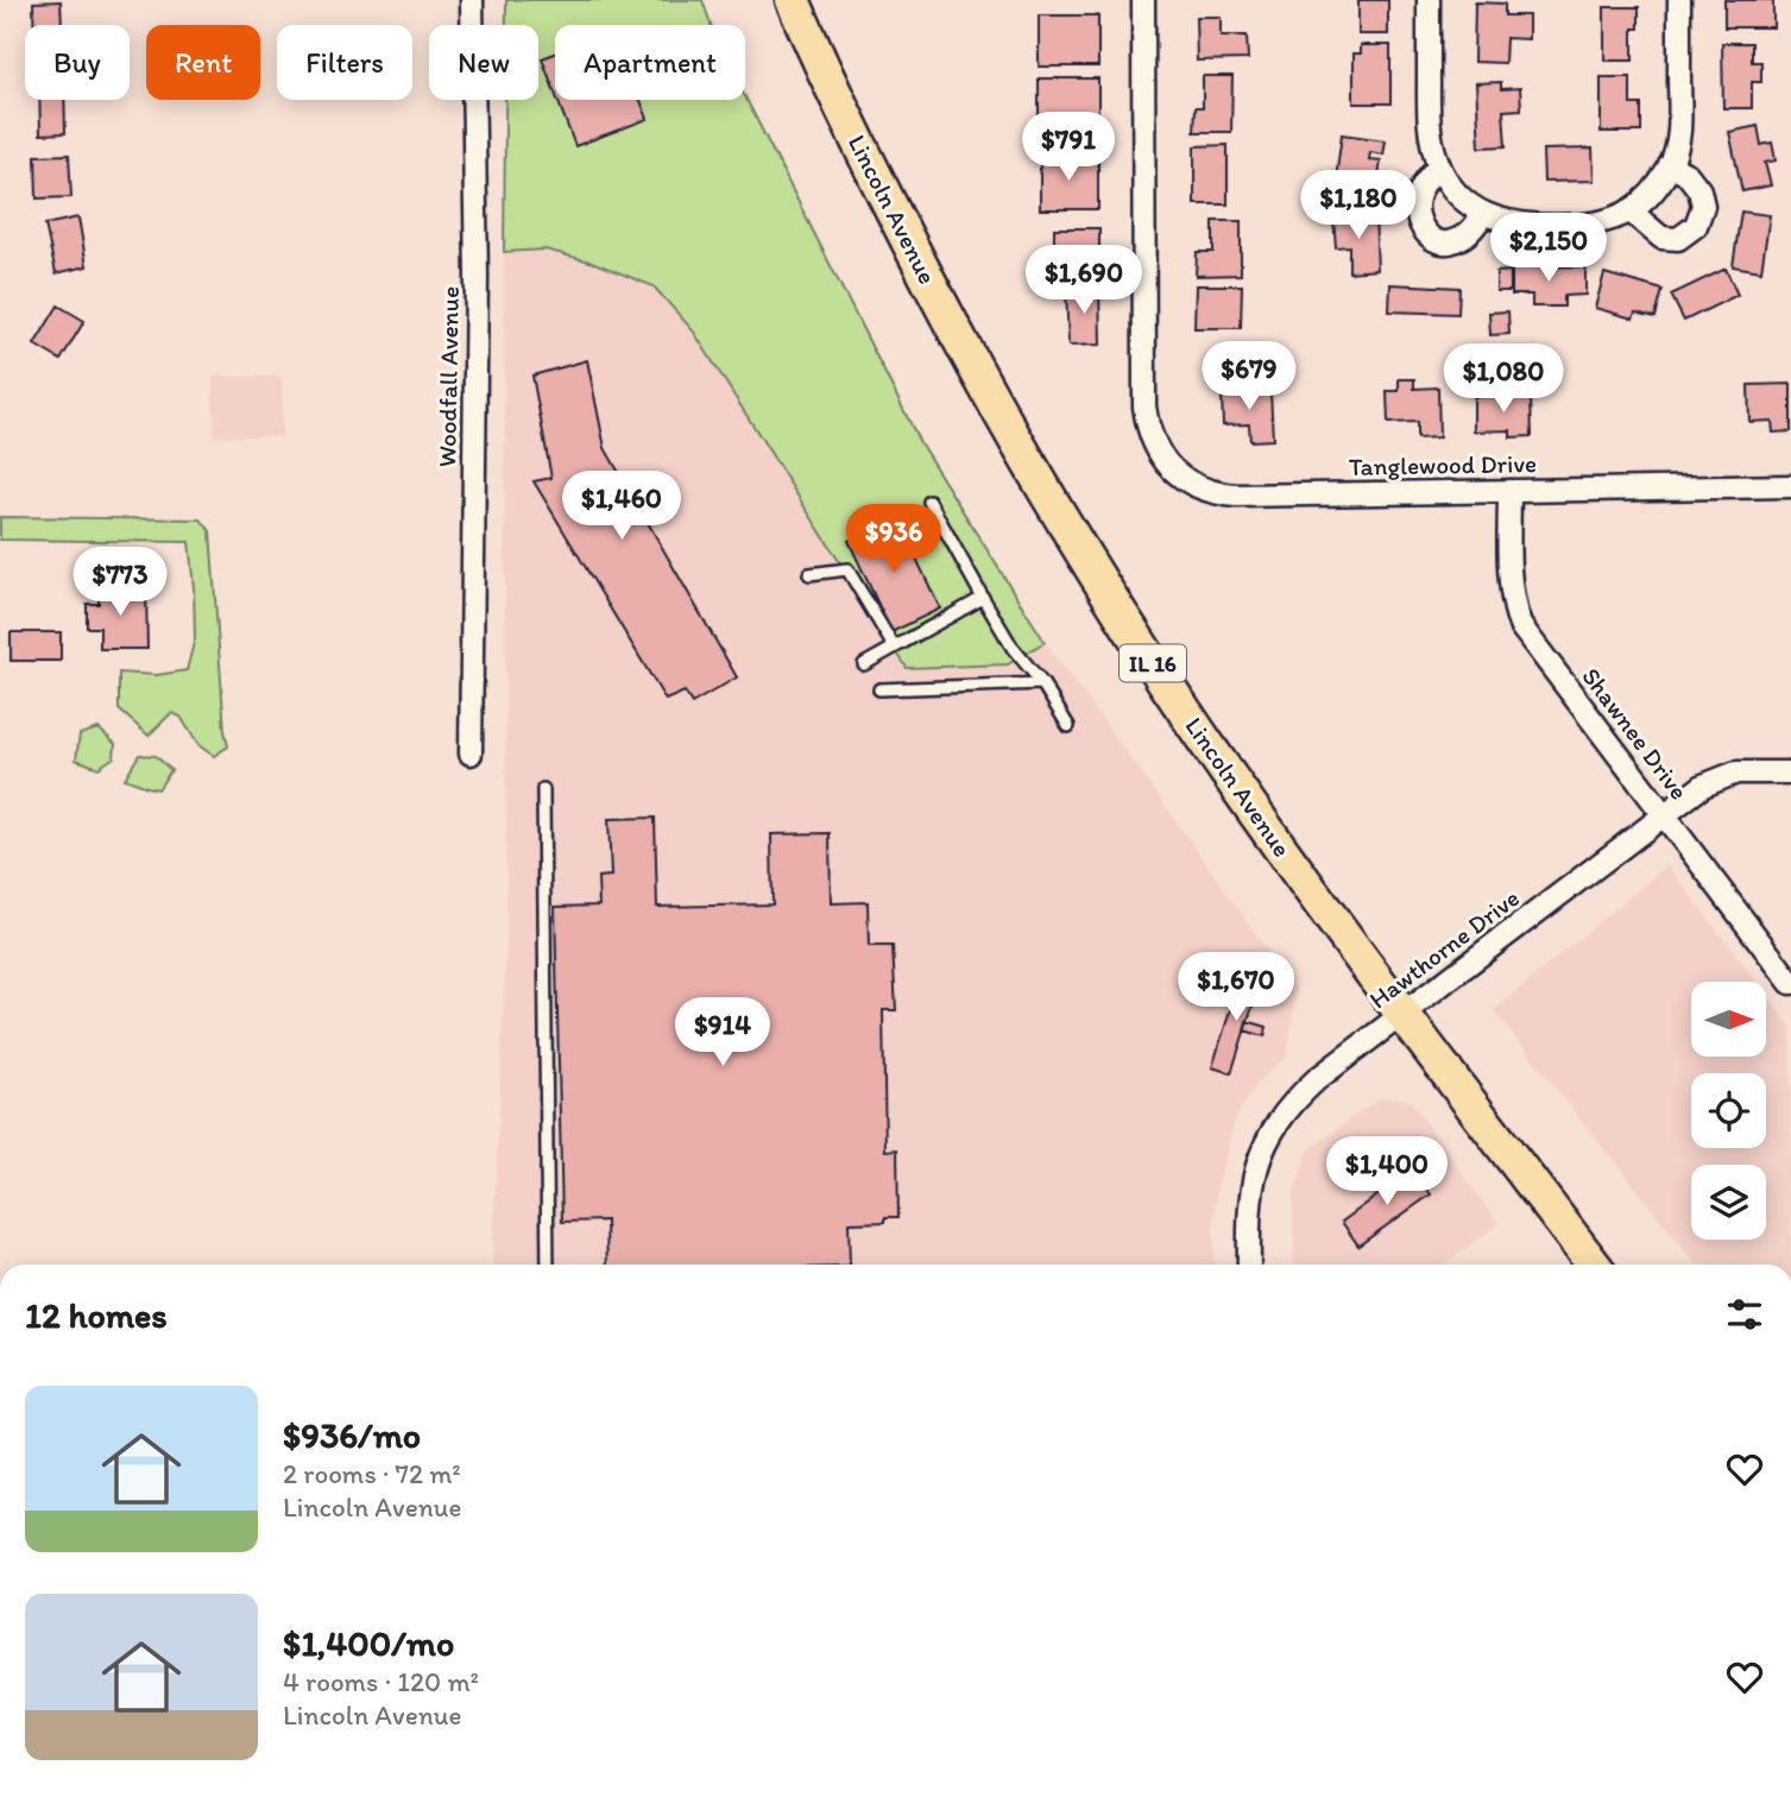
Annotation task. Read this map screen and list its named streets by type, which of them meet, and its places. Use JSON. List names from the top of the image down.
{
  "streets": {
    "main road": ["Lincoln Avenue", "IL 16"],
    "street": [
      "Woodfall Avenue",
      "Tanglewood Drive",
      "Shawnee Drive",
      "Hawthorne Drive"
    ]
  },
  "crossings": [
    ["Lincoln Avenue", "Hawthorne Drive"],
    ["Tanglewood Drive", "Shawnee Drive"],
    ["Shawnee Drive", "Hawthorne Drive"]
  ],
  "north": "right",
  "page": {
    "chip": [
      "Buy",
      "Rent",
      "Filters",
      "New",
      "Apartment"
    ],
    "price": [
      "$791",
      "$1,180",
      "$2,150",
      "$1,690",
      "$679",
      "$1,080",
      "$1,460",
      "$936",
      "$773",
      "$1,670",
      "$914",
      "$1,400"
    ],
    "heading": "12 homes",
    "list": [
      {
        "name": "$936/mo",
        "note": "2 rooms · 72 m² · Lincoln Avenue"
      },
      {
        "name": "$1,400/mo",
        "note": "4 rooms · 120 m² · Lincoln Avenue"
      }
    ]
  }
}
